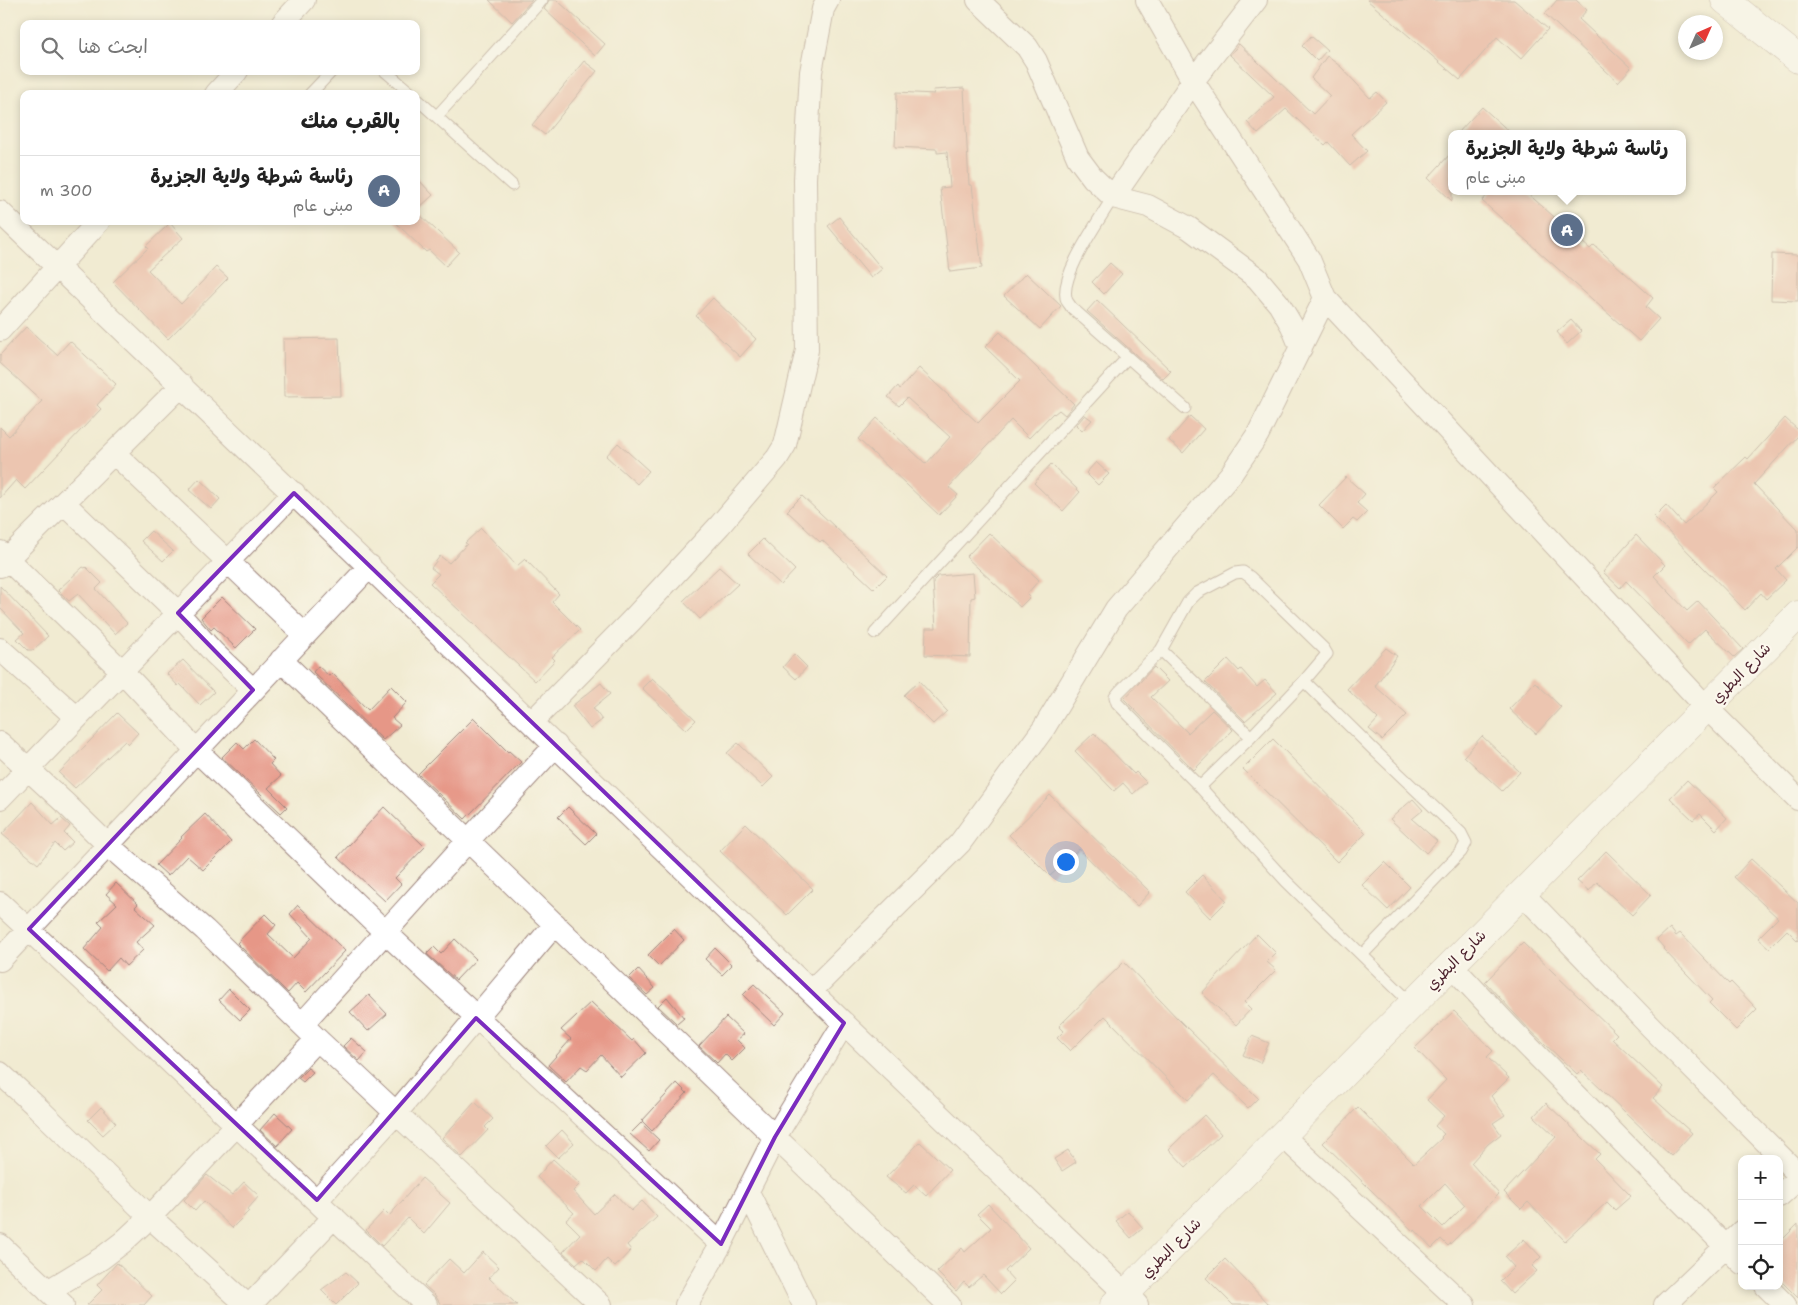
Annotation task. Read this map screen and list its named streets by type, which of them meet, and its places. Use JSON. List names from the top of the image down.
{
  "streets": {
    "main road": ["شارع البطري"]
  },
  "north": "top right",
  "page": {
    "search": "ابحث هنا",
    "heading": "بالقرب منك",
    "popup": ["رئاسة شرطة ولاية الجزيرة", "مبنى عام"],
    "list": [
      {
        "mark": "A",
        "name": "رئاسة شرطة ولاية الجزيرة",
        "note": "مبنى عام",
        "value": "300 m"
      }
    ],
    "pins": "A",
    "map_buttons": ["+", "−"]
  }
}
